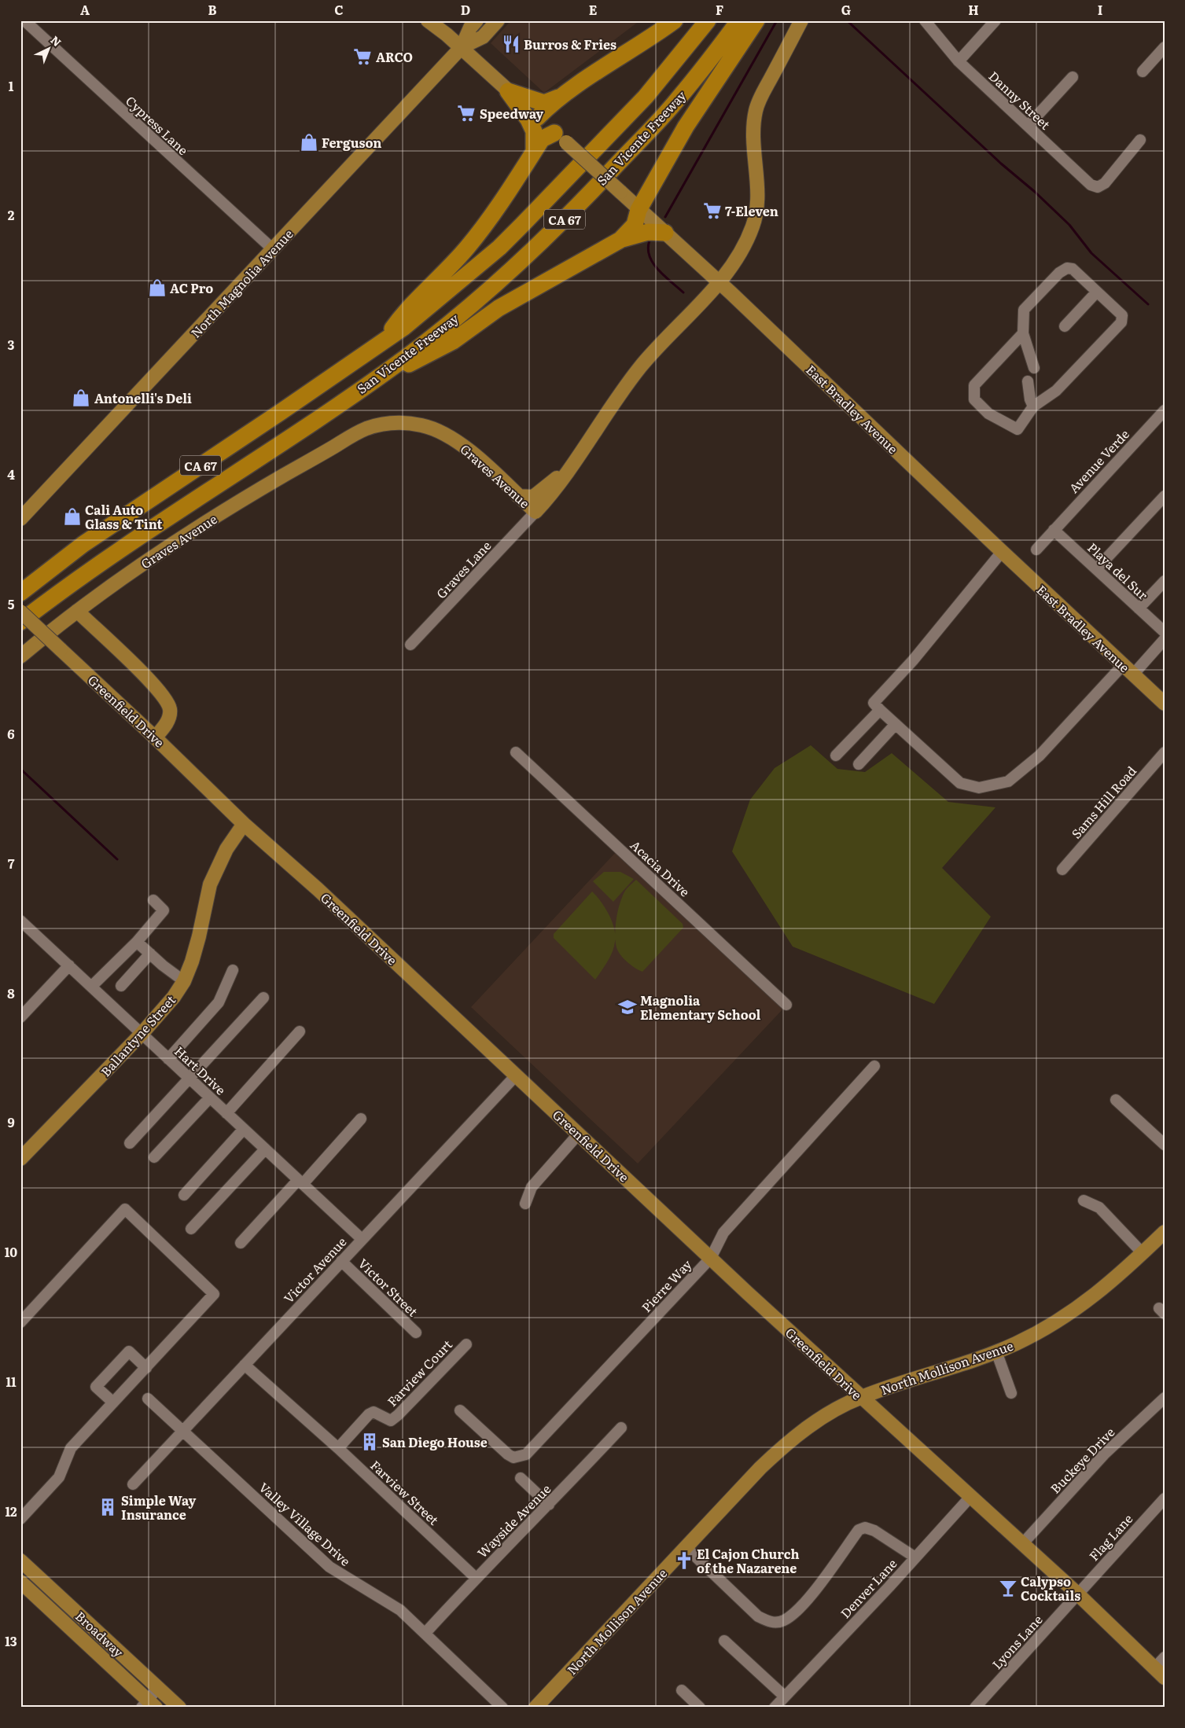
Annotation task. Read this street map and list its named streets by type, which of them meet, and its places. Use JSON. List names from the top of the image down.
{
  "streets": {
    "highway": ["San Vicente Freeway", "CA 67"],
    "main road": [
      "North Magnolia Avenue",
      "East Bradley Avenue",
      "Graves Avenue",
      "Greenfield Drive",
      "Ballantyne Street",
      "North Mollison Avenue",
      "Broadway"
    ],
    "street": [
      "Danny Street",
      "Cypress Lane",
      "Avenue Verde",
      "Graves Lane",
      "Playa del Sur",
      "Sams Hill Road",
      "Acacia Drive",
      "Hart Drive",
      "Victor Avenue",
      "Pierre Way",
      "Victor Street",
      "Farview Court",
      "Buckeye Drive",
      "Farview Street",
      "Wayside Avenue",
      "Valley Village Drive",
      "Flag Lane",
      "Denver Lane",
      "Lyons Lane"
    ]
  },
  "crossings": [
    ["Cypress Lane", "North Magnolia Avenue"],
    ["North Magnolia Avenue", "East Bradley Avenue"],
    ["East Bradley Avenue", "Graves Avenue"],
    ["Avenue Verde", "Playa del Sur"],
    ["Graves Avenue", "Graves Lane"],
    ["Greenfield Drive", "Ballantyne Street"],
    ["Greenfield Drive", "Victor Avenue"],
    ["Greenfield Drive", "Pierre Way"],
    ["Greenfield Drive", "North Mollison Avenue"],
    ["Greenfield Drive", "Buckeye Drive"],
    ["Greenfield Drive", "Flag Lane"],
    ["Greenfield Drive", "Denver Lane"],
    ["Greenfield Drive", "Lyons Lane"],
    ["Ballantyne Street", "Hart Drive"],
    ["Hart Drive", "Victor Avenue"],
    ["Victor Avenue", "Victor Street"],
    ["Victor Avenue", "Farview Street"],
    ["Victor Avenue", "Valley Village Drive"],
    ["Farview Court", "Farview Street"],
    ["Farview Street", "Wayside Avenue"],
    ["Wayside Avenue", "Valley Village Drive"],
    ["Flag Lane", "Lyons Lane"]
  ],
  "places": {
    "restaurant": ["Burros & Fries"],
    "supermarket": ["ARCO", "Speedway", "7-Eleven"],
    "shop": [
      "Ferguson",
      "AC Pro",
      "Antonelli's Deli",
      "Cali Auto Glass & Tint"
    ],
    "school or university": ["Magnolia Elementary School"],
    "building": ["San Diego House", "Simple Way Insurance"],
    "church": ["El Cajon Church of the Nazarene"],
    "bar": ["Calypso Cocktails"]
  },
  "north": "top right",
  "grid": {
    "columns": [
      "A",
      "B",
      "C",
      "D",
      "E",
      "F",
      "G",
      "H",
      "I"
    ],
    "rows": [
      "1",
      "2",
      "3",
      "4",
      "5",
      "6",
      "7",
      "8",
      "9",
      "10",
      "11",
      "12",
      "13"
    ]
  }
}
